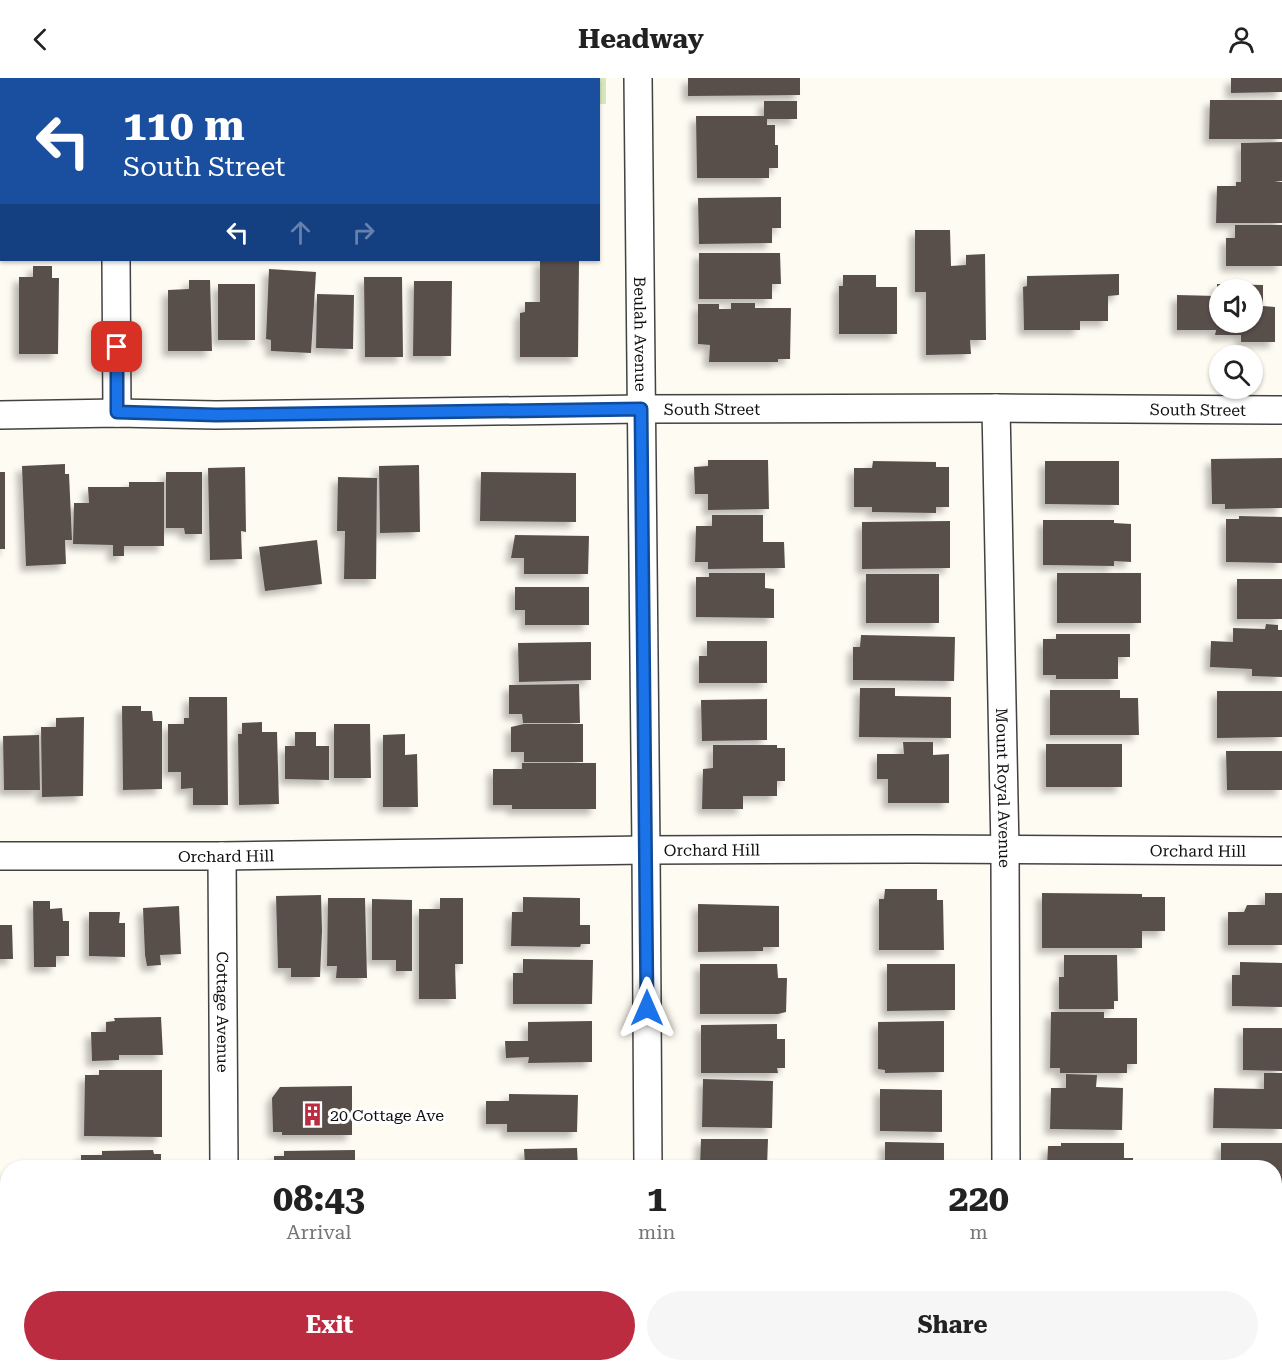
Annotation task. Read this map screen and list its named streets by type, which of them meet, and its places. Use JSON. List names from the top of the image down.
{
  "streets": {
    "street": [
      "Beulah Avenue",
      "South Street",
      "Mount Royal Avenue",
      "Orchard Hill",
      "Cottage Avenue"
    ]
  },
  "crossings": [
    ["Beulah Avenue", "South Street"],
    ["Beulah Avenue", "Orchard Hill"],
    ["South Street", "Mount Royal Avenue"],
    ["Mount Royal Avenue", "Orchard Hill"],
    ["Orchard Hill", "Cottage Avenue"]
  ],
  "places": {
    "building": ["20 Cottage Ave"]
  },
  "page": {
    "header": "Headway",
    "turn": ["110 m", "South Street"],
    "eta": [
      "08:43",
      "Arrival",
      "1",
      "min",
      "220",
      "m"
    ],
    "buttons": ["Exit", "Share"]
  }
}
